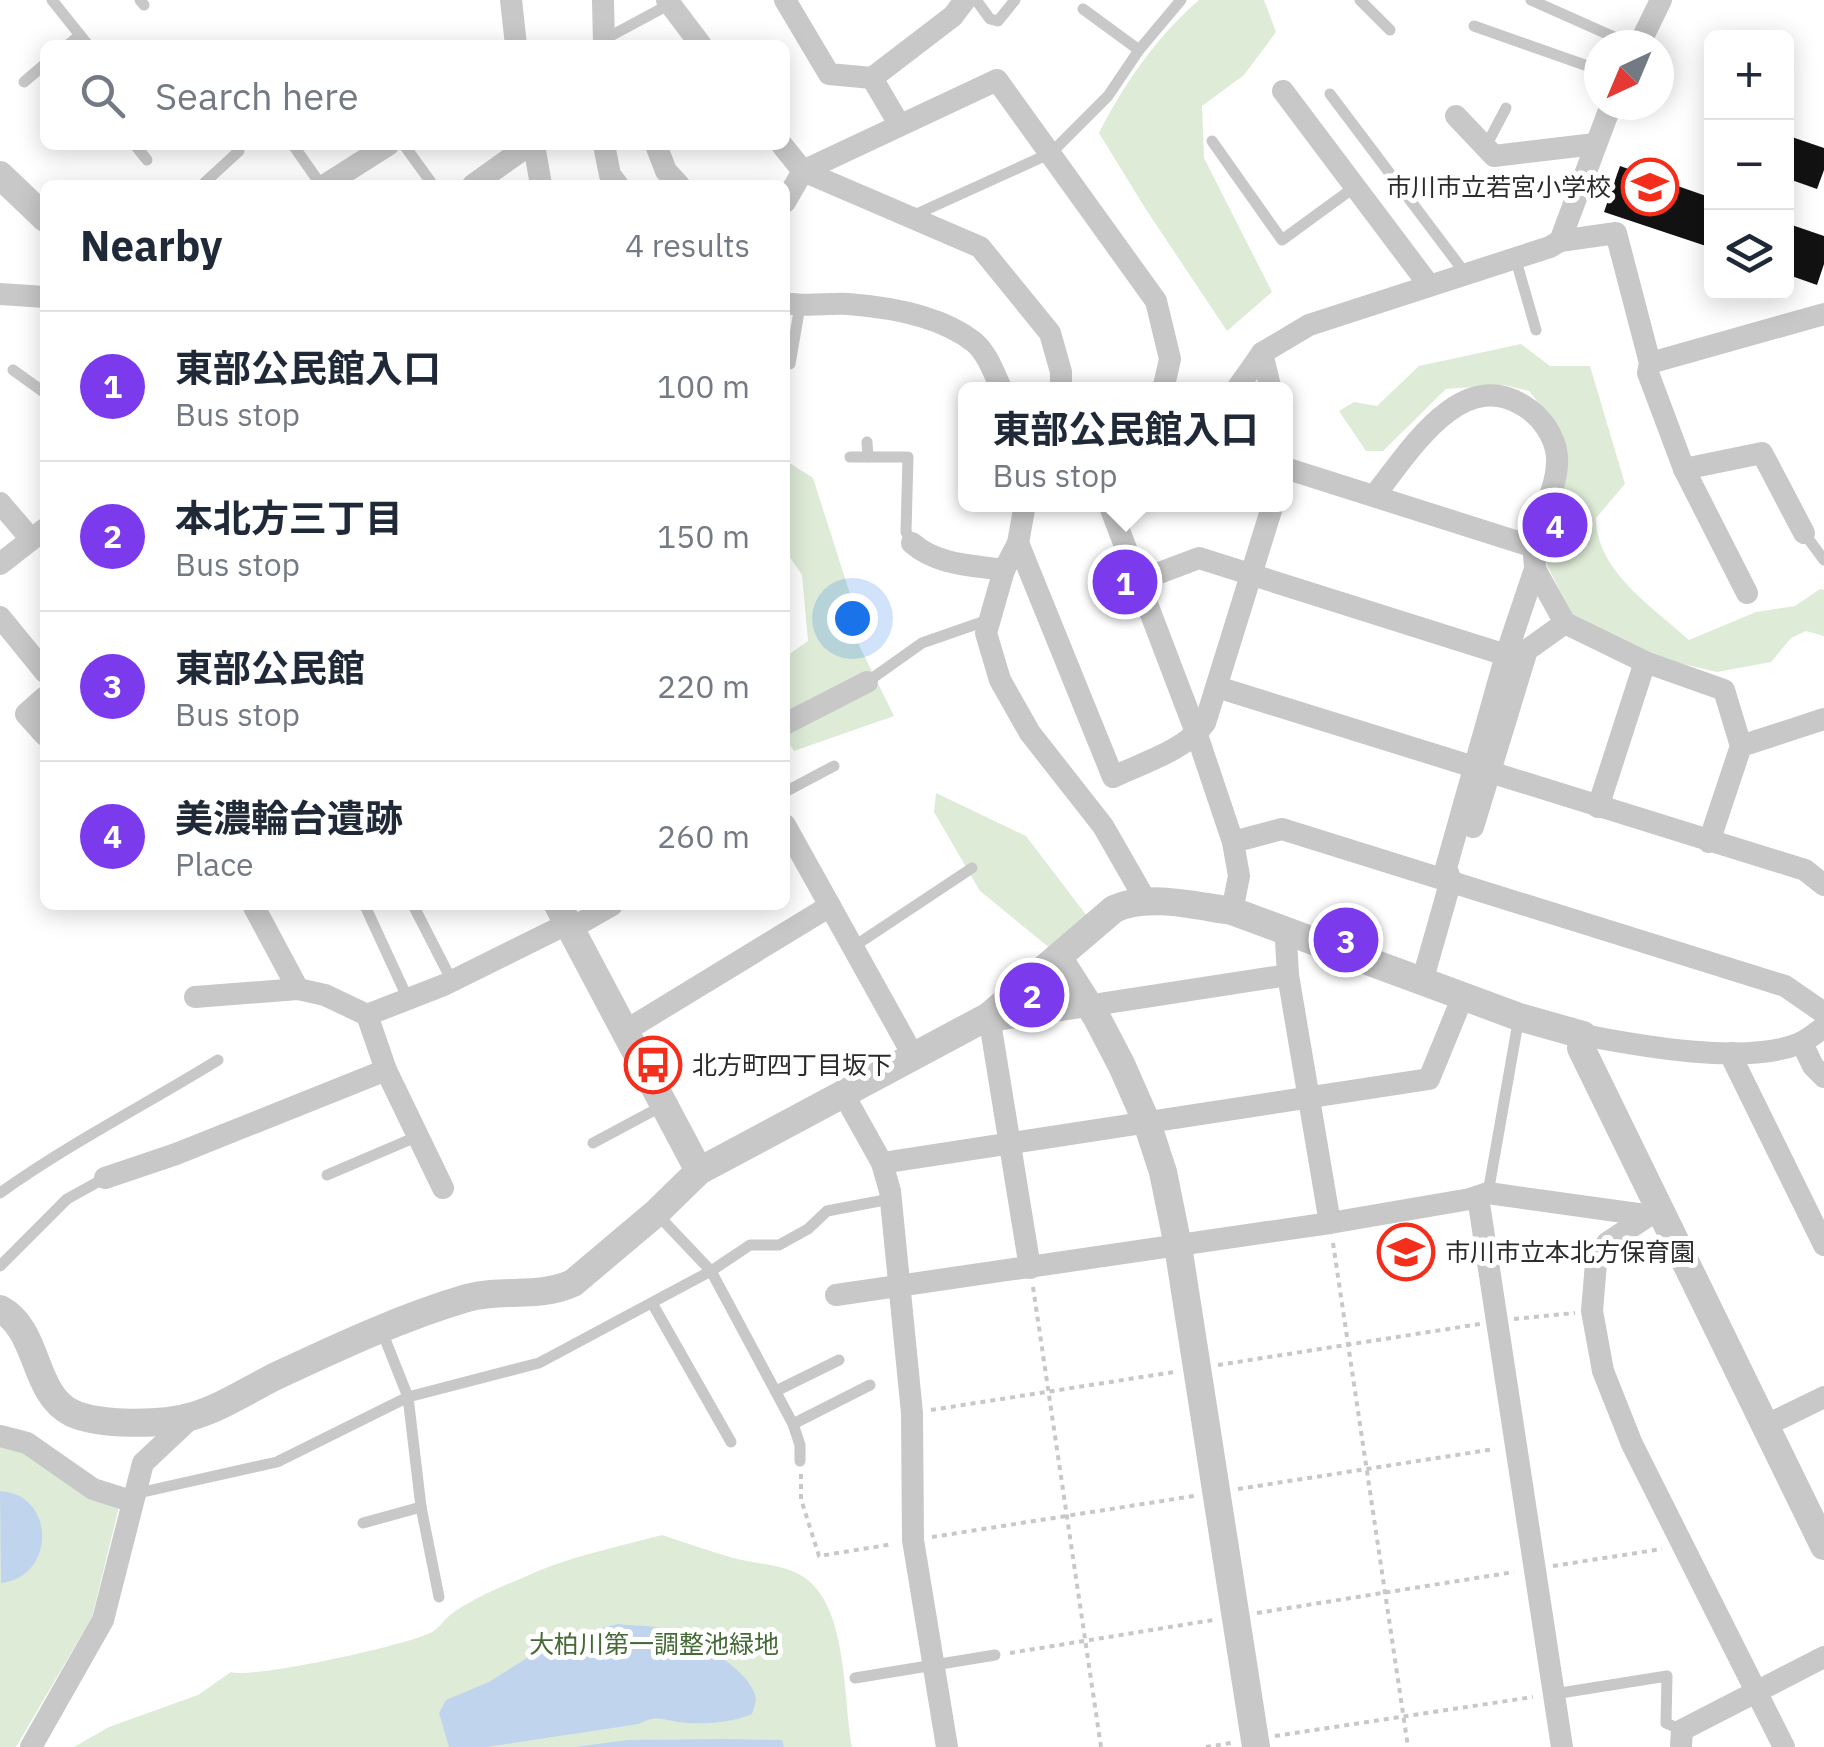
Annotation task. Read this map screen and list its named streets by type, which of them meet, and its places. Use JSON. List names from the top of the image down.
{
  "parks": ["大柏川第一調整池緑地"],
  "places": {
    "school or university": ["市川市立若宮小学校", "市川市立本北方保育園"],
    "bus stop": ["北方町四丁目坂下"]
  },
  "north": "bottom left",
  "page": {
    "map_buttons": ["+", "−"],
    "search": "Search here",
    "heading": ["Nearby", "4 results"],
    "list": [
      {
        "mark": "1",
        "name": "東部公民館入口",
        "note": "Bus stop",
        "value": "100 m"
      },
      {
        "mark": "2",
        "name": "本北方三丁目",
        "note": "Bus stop",
        "value": "150 m"
      },
      {
        "mark": "3",
        "name": "東部公民館",
        "note": "Bus stop",
        "value": "220 m"
      },
      {
        "mark": "4",
        "name": "美濃輪台遺跡",
        "note": "Place",
        "value": "260 m"
      }
    ],
    "popup": ["東部公民館入口", "Bus stop"],
    "pins": [
      "4",
      "1",
      "3",
      "2"
    ]
  }
}
